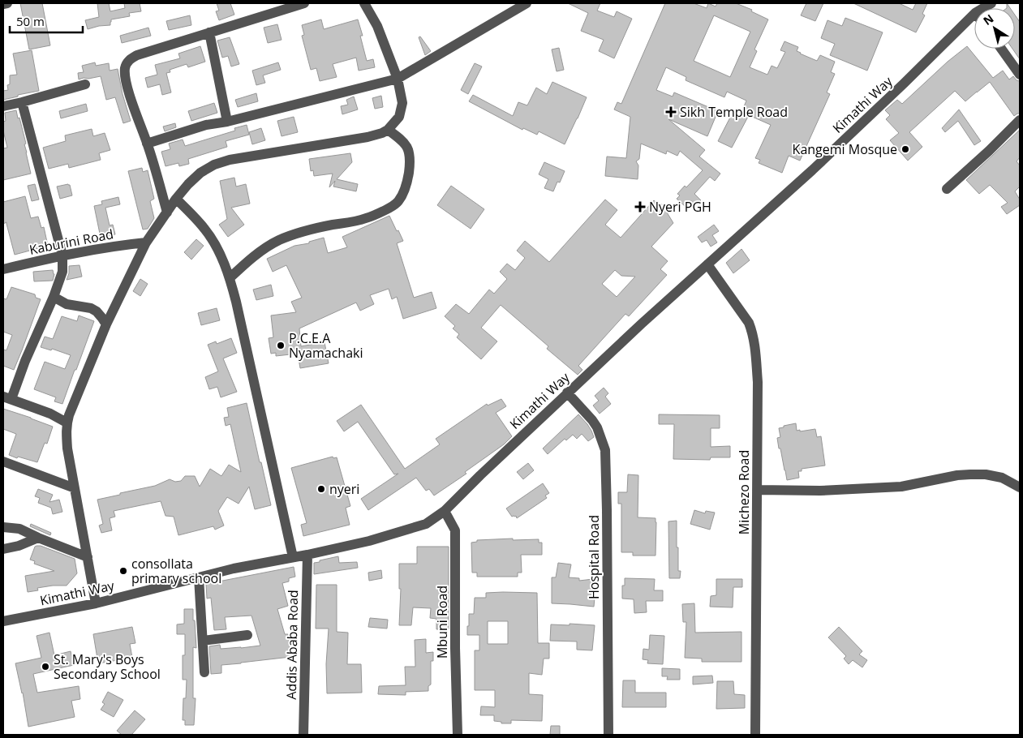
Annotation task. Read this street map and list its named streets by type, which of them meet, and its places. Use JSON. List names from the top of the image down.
{
  "streets": {
    "street": [
      "Kimathi Way",
      "Kaburini Road",
      "Michezo Road",
      "Hospital Road",
      "Mbuni Road",
      "Addis Ababa Road"
    ]
  },
  "crossings": [
    ["Kimathi Way", "Michezo Road"],
    ["Kimathi Way", "Hospital Road"],
    ["Kimathi Way", "Mbuni Road"],
    ["Kimathi Way", "Addis Ababa Road"]
  ],
  "places": {
    "health": ["Sikh Temple Road", "Nyeri PGH"],
    "other": [
      "Kangemi Mosque",
      "P.C.E.A Nyamachaki",
      "nyeri",
      "consollata primary school",
      "St. Mary's Boys Secondary School"
    ]
  },
  "scale_bar": "50 m",
  "north": "top left"
}
